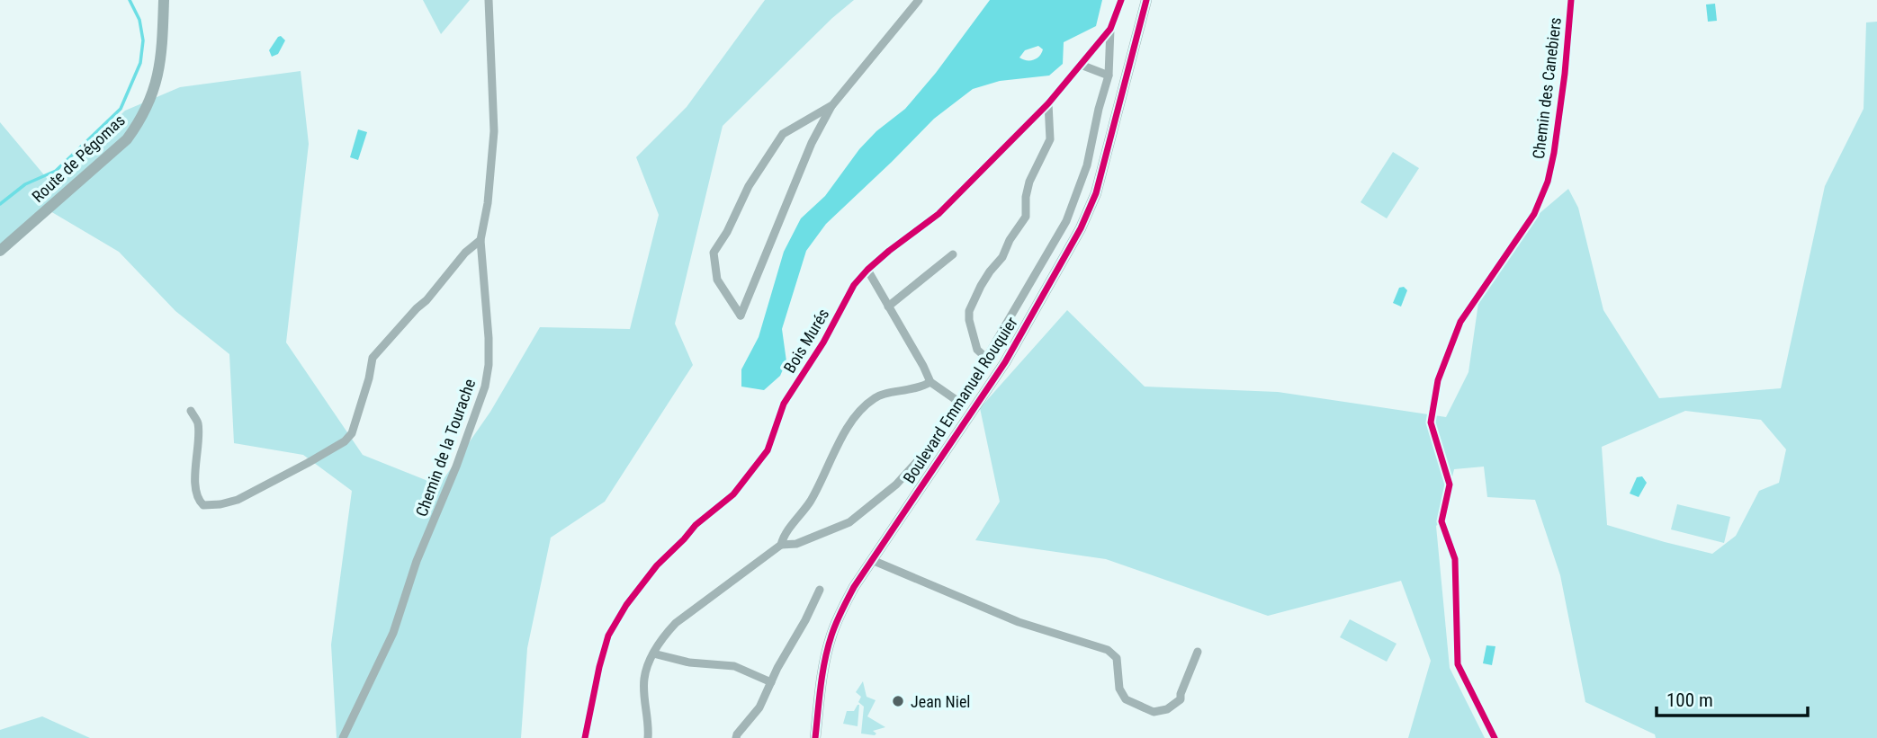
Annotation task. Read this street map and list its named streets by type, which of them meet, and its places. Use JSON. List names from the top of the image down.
{
  "streets": {
    "street": [
      "Chemin des Canebiers",
      "Route de Pégomas",
      "Bois Murés",
      "Boulevard Emmanuel Rouquier",
      "Chemin de la Tourache"
    ]
  },
  "places": ["Jean Niel"],
  "scale_bar": "100 m"
}
